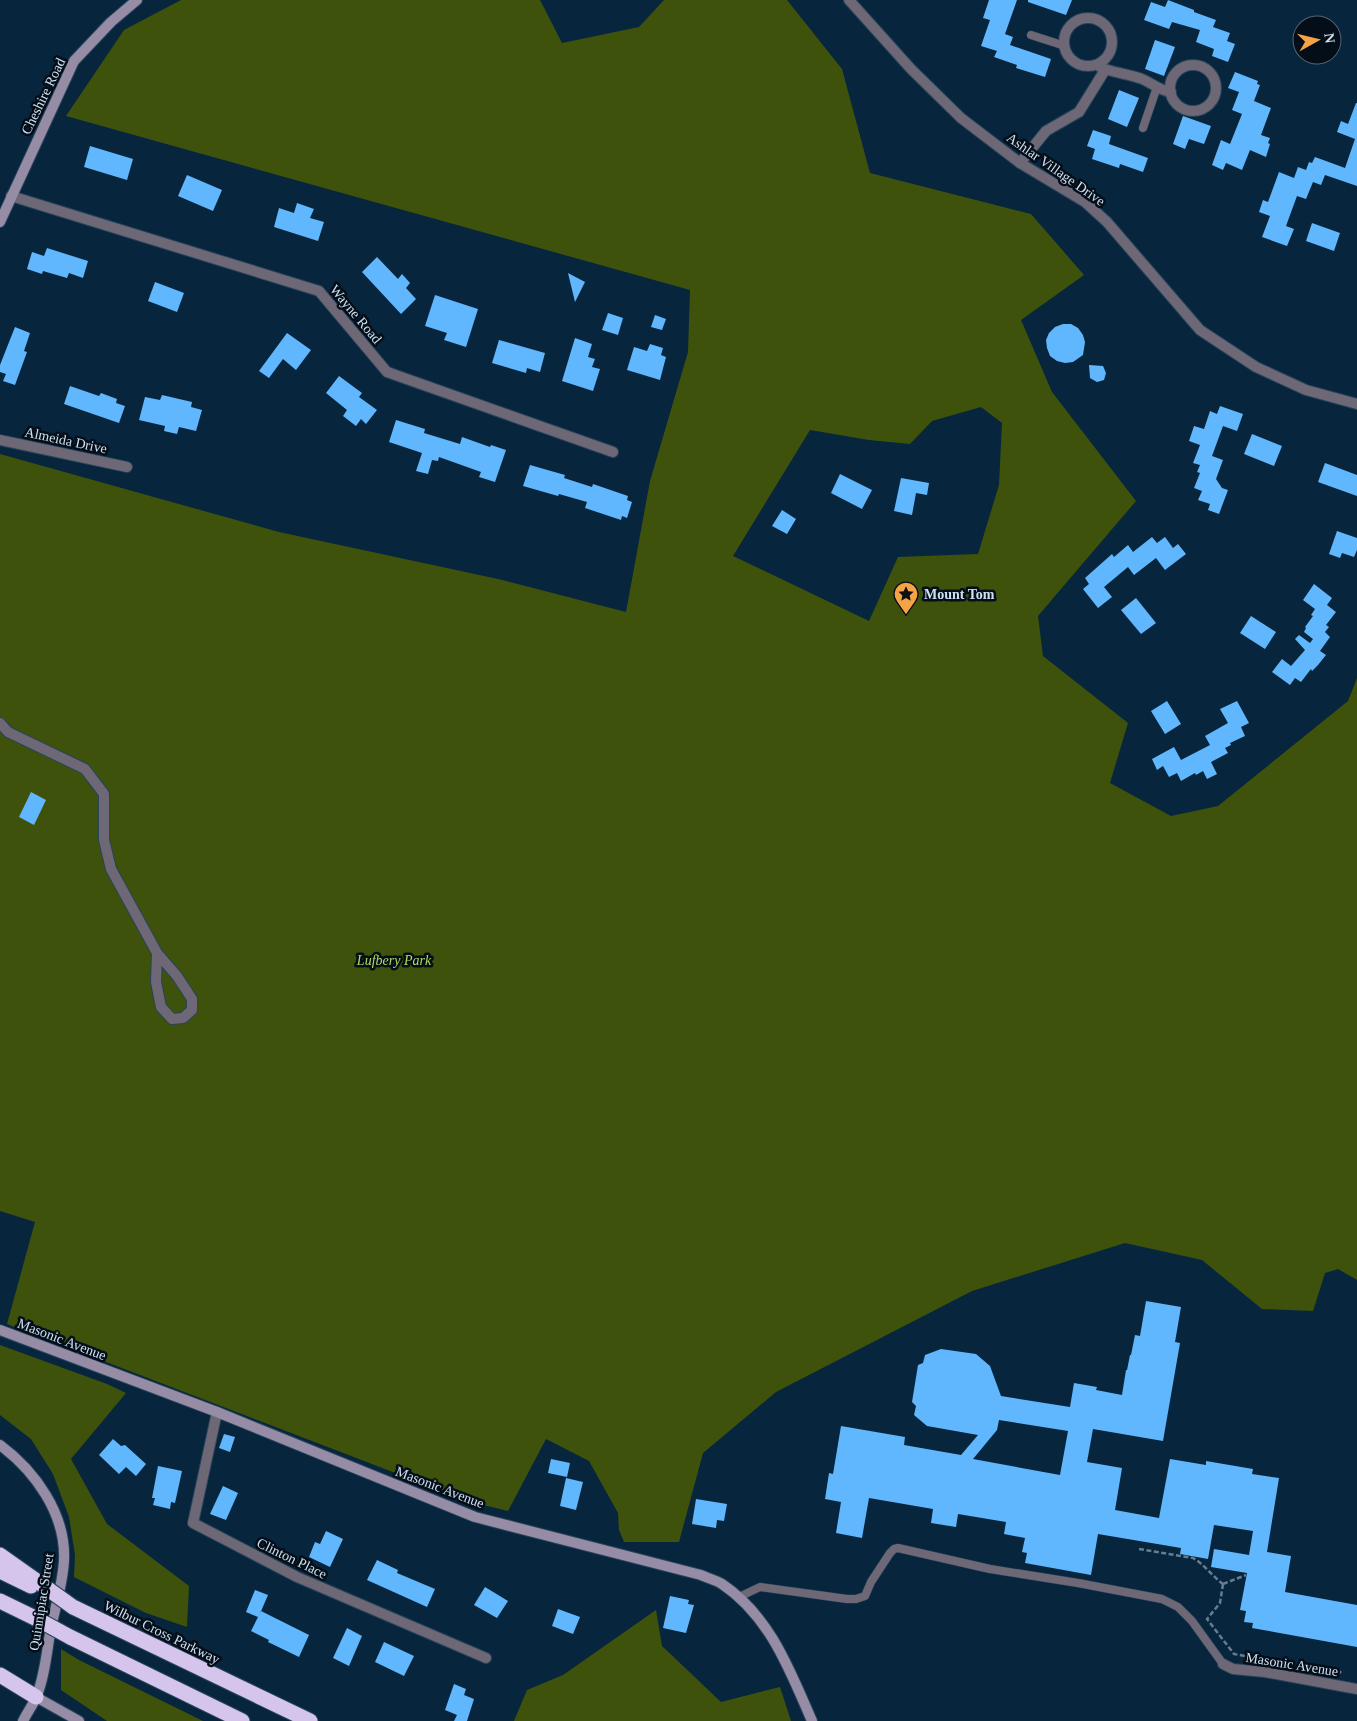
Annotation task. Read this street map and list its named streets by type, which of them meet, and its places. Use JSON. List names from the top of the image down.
{
  "streets": {
    "highway": ["Wilbur Cross Parkway"],
    "main road": ["Cheshire Road", "Masonic Avenue", "Quinnipiac Street"],
    "street": [
      "Ashlar Village Drive",
      "Wayne Road",
      "Almeida Drive",
      "Clinton Place"
    ]
  },
  "crossings": [
    ["Cheshire Road", "Wayne Road"],
    ["Masonic Avenue", "Clinton Place"]
  ],
  "parks": ["Lufbery Park"],
  "places": {
    "place": ["Mount Tom"]
  },
  "north": "right"
}
